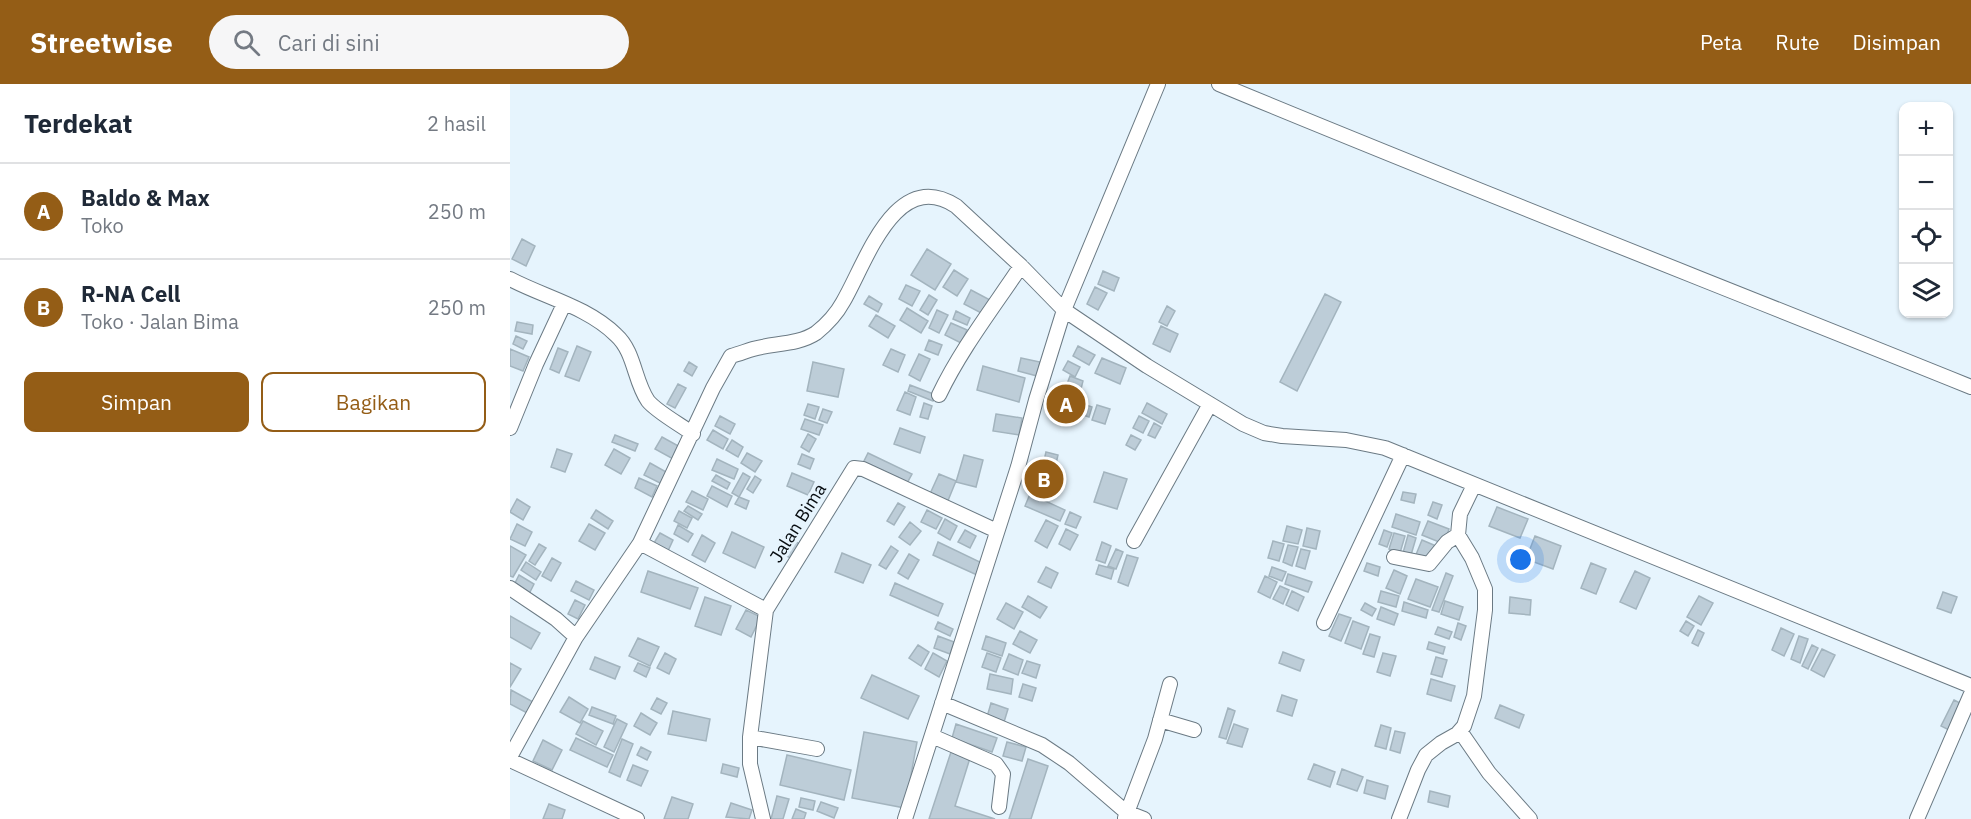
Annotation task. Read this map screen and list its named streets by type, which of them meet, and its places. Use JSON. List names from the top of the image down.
{
  "streets": {
    "street": ["Jalan Bima"]
  },
  "page": {
    "header": "Streetwise",
    "search": "Cari di sini",
    "nav": ["Peta", "Rute", "Disimpan"],
    "heading": ["Terdekat", "2 hasil"],
    "map_buttons": ["+", "−"],
    "list": [
      {
        "mark": "A",
        "name": "Baldo & Max",
        "note": "Toko",
        "value": "250 m"
      },
      {
        "mark": "B",
        "name": "R-NA Cell",
        "note": "Toko · Jalan Bima",
        "value": "250 m"
      }
    ],
    "buttons": ["Simpan", "Bagikan"],
    "pins": ["A", "B"]
  }
}
